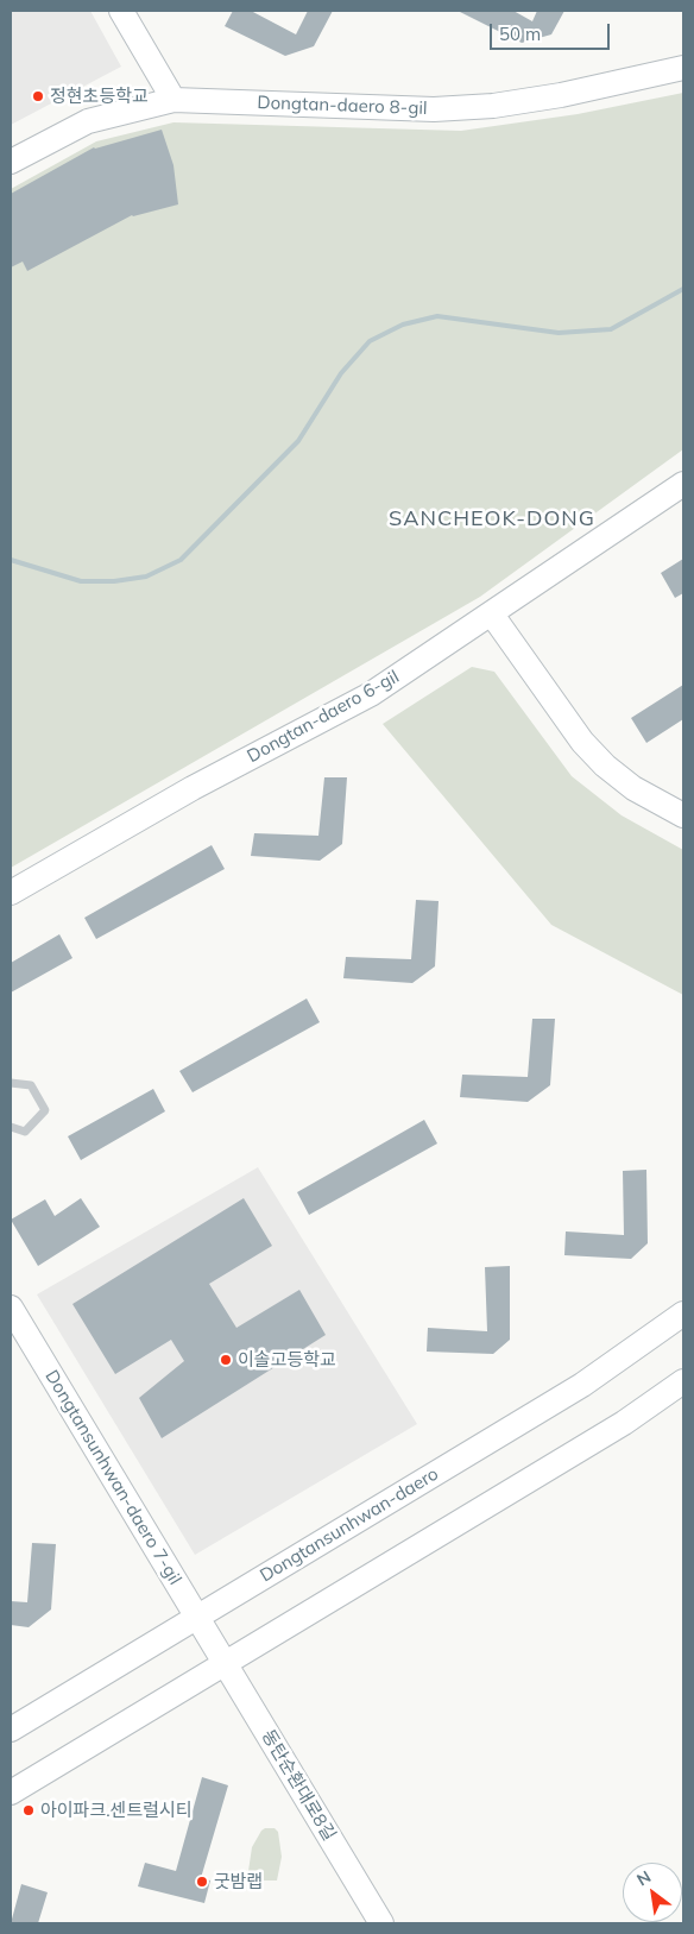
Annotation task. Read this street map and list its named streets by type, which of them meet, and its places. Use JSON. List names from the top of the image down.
{
  "streets": {
    "street": [
      "Dongtan-daero 8-gil",
      "Dongtan-daero 6-gil",
      "Dongtansunhwan-daero 7-gil",
      "Dongtansunhwan-daero",
      "동탄순환대로8길"
    ]
  },
  "crossings": [
    ["Dongtansunhwan-daero 7-gil", "Dongtansunhwan-daero"],
    ["Dongtansunhwan-daero 7-gil", "동탄순환대로8길"]
  ],
  "districts": ["SANCHEOK-DONG"],
  "places": [
    "정현초등학교",
    "이솔고등학교",
    "아이파크.센트럴시티",
    "굿밤랩"
  ],
  "scale_bar": "50 m",
  "north": "top left"
}
